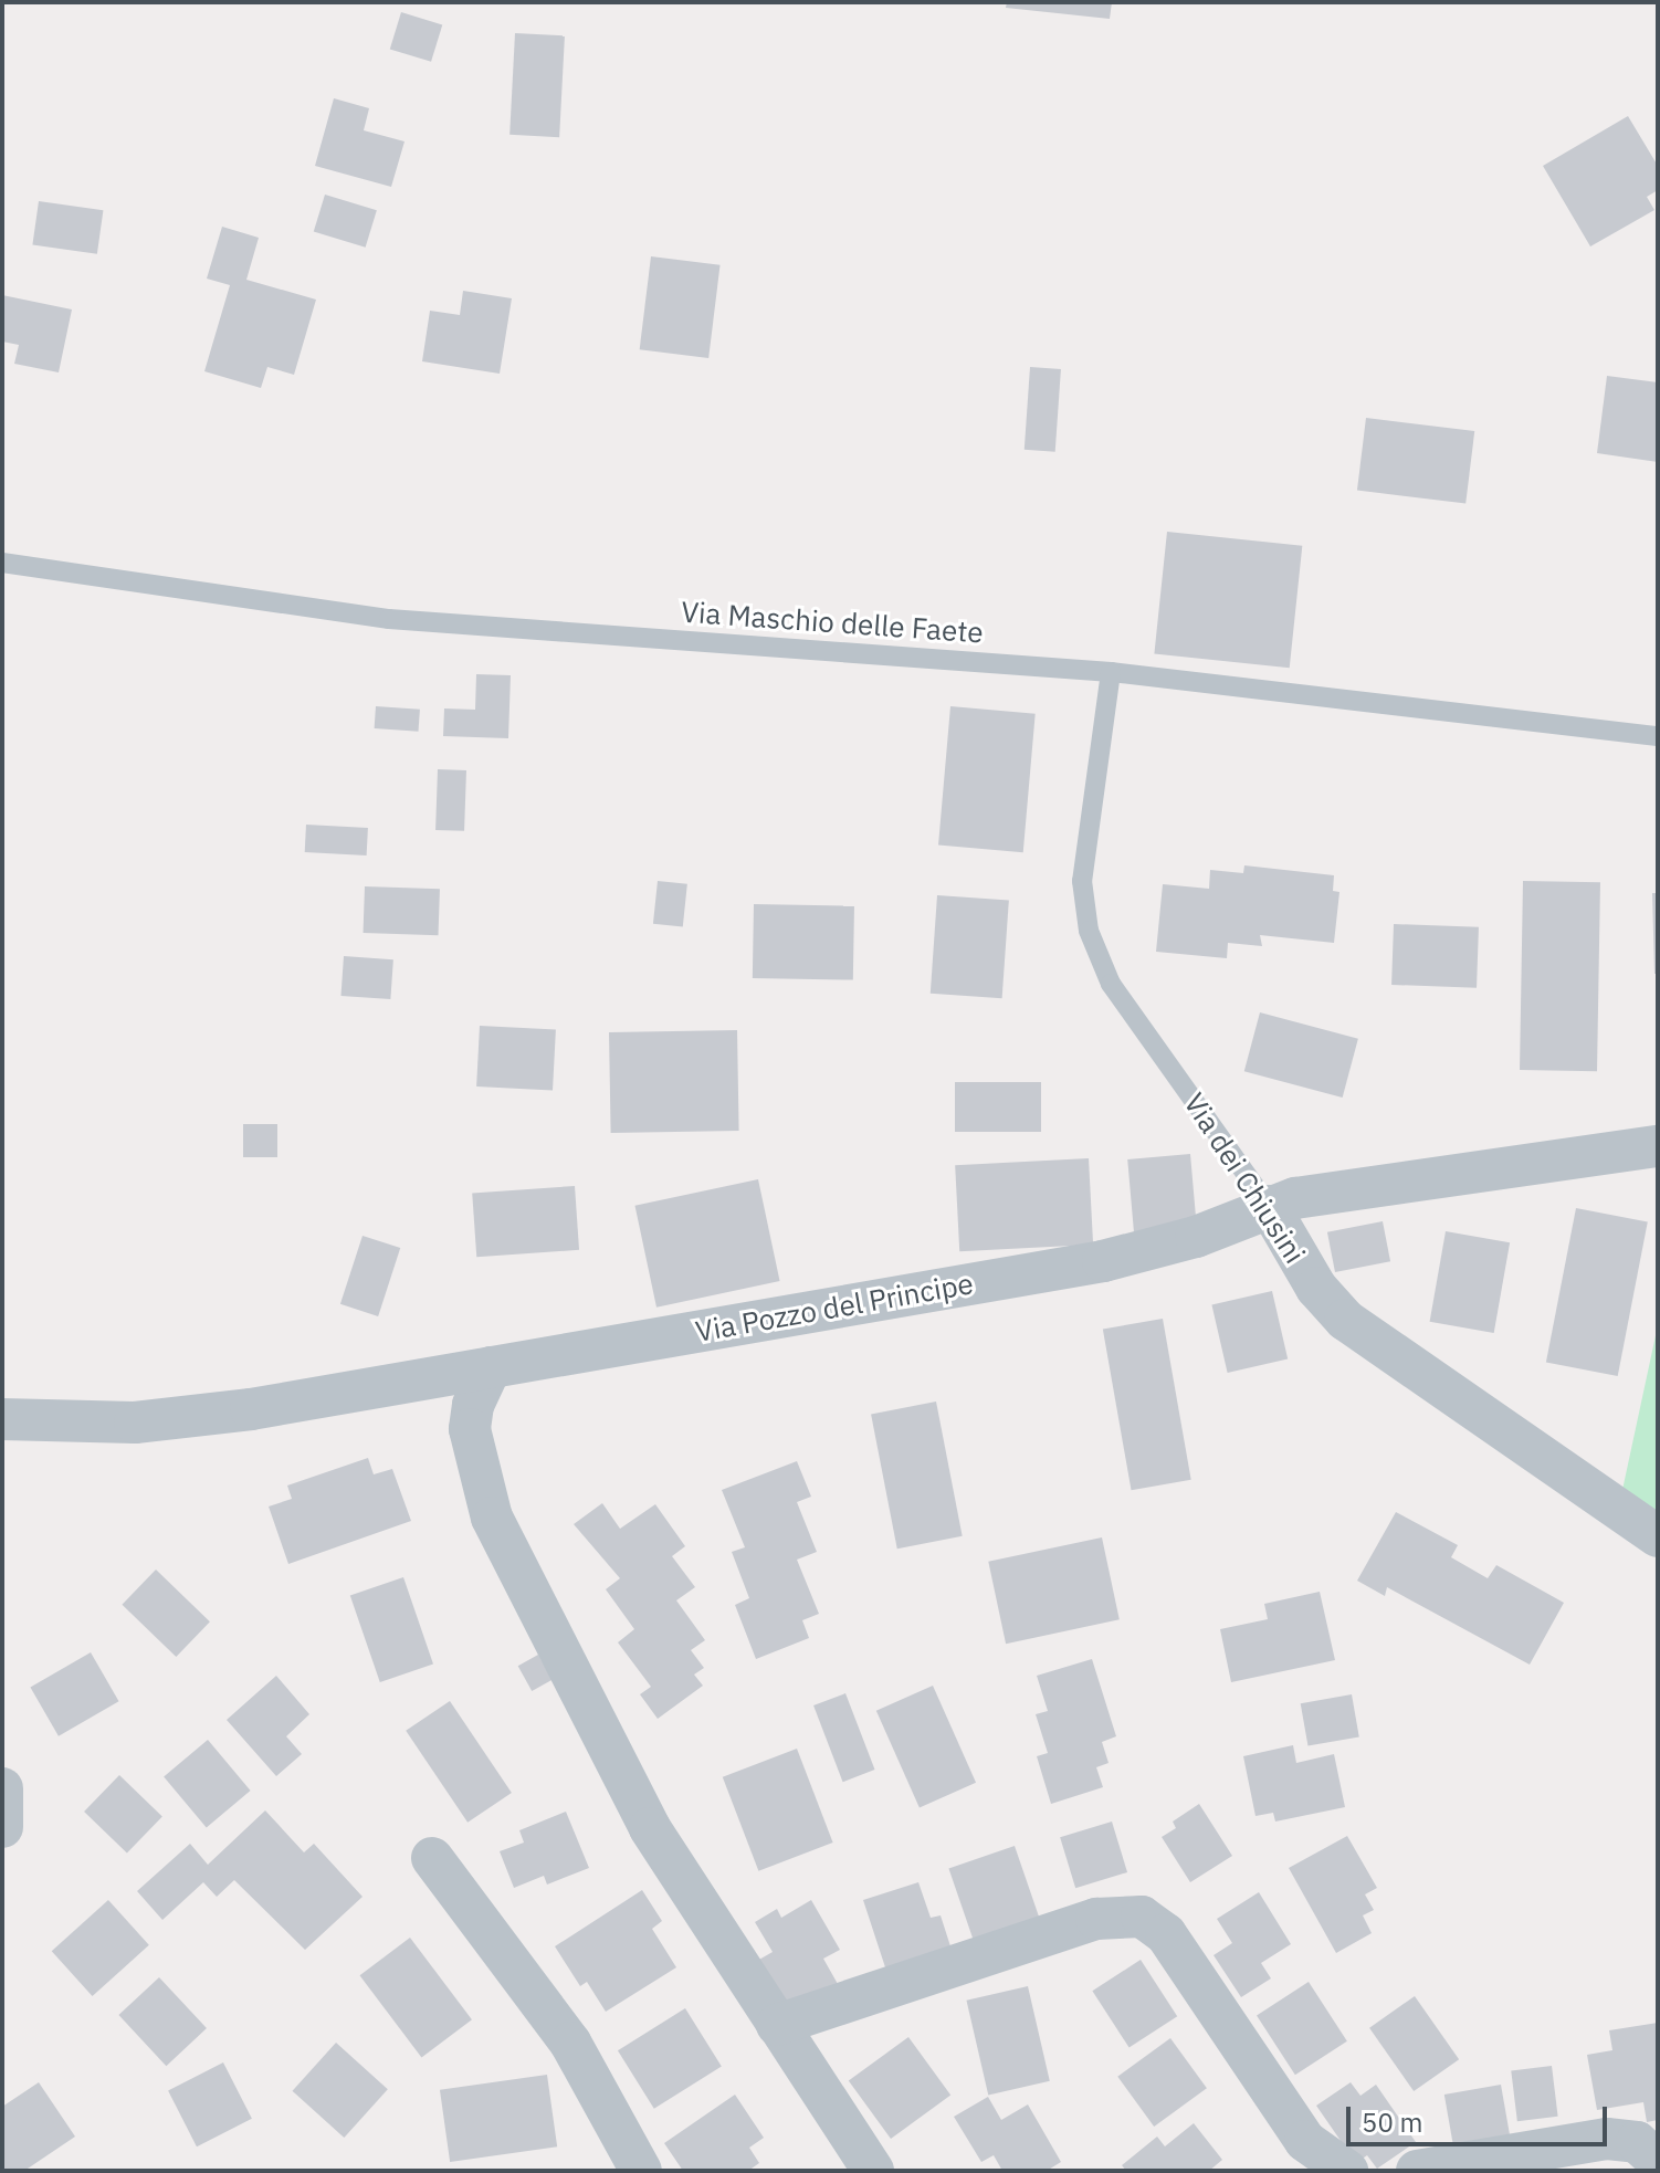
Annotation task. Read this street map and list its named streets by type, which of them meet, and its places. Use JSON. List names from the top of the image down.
{
  "streets": {
    "street": ["Via dei Chiusini", "Via Pozzo del Principe"],
    "lane": ["Via Maschio delle Faete"]
  },
  "crossings": [
    ["Via Maschio delle Faete", "Via dei Chiusini"],
    ["Via dei Chiusini", "Via Pozzo del Principe"]
  ],
  "scale_bar": "50 m"
}
